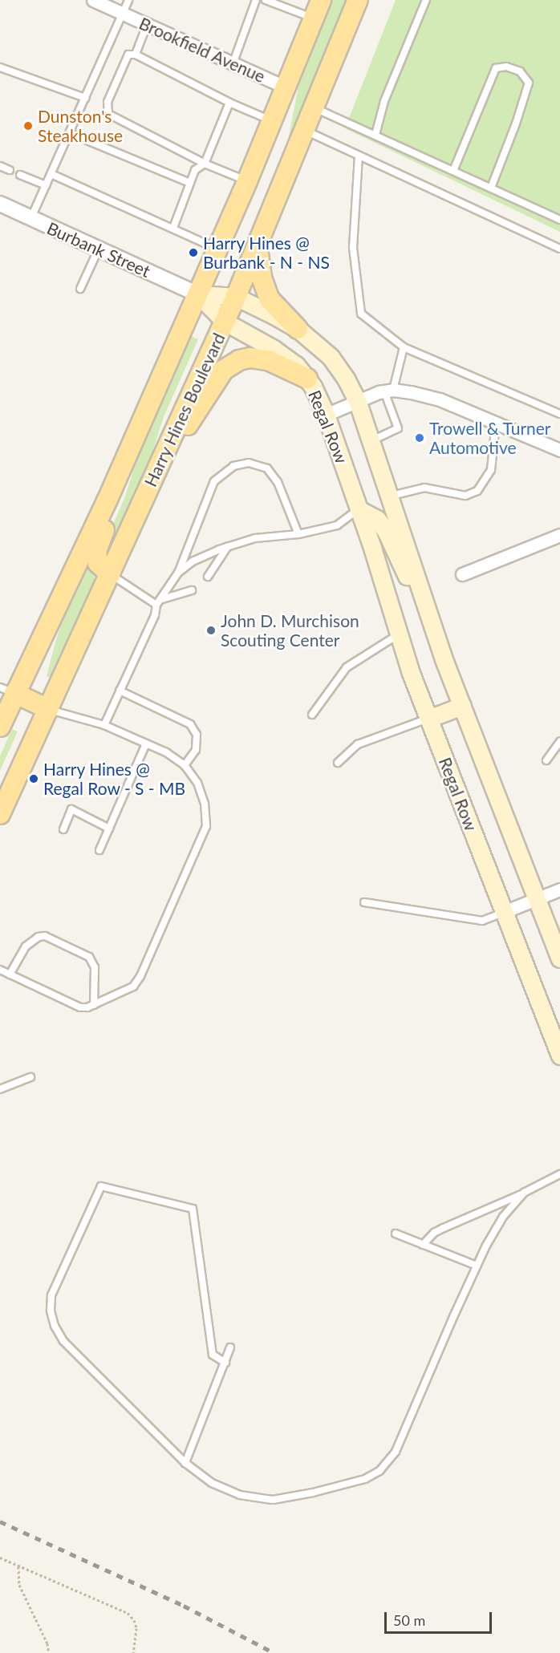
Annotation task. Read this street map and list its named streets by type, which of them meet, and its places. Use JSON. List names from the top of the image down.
{
  "streets": {
    "main road": ["Harry Hines Boulevard", "Regal Row"],
    "street": ["Brookfield Avenue", "Burbank Street"]
  },
  "crossings": [
    ["Brookfield Avenue", "Harry Hines Boulevard"],
    ["Burbank Street", "Harry Hines Boulevard"],
    ["Burbank Street", "Regal Row"],
    ["Harry Hines Boulevard", "Regal Row"]
  ],
  "places": [
    "Dunston's Steakhouse",
    "Harry Hines @ Burbank - N - NS",
    "Trowell & Turner Automotive",
    "John D. Murchison Scouting Center",
    "Harry Hines @ Regal Row - S - MB"
  ],
  "scale_bar": "50 m"
}
